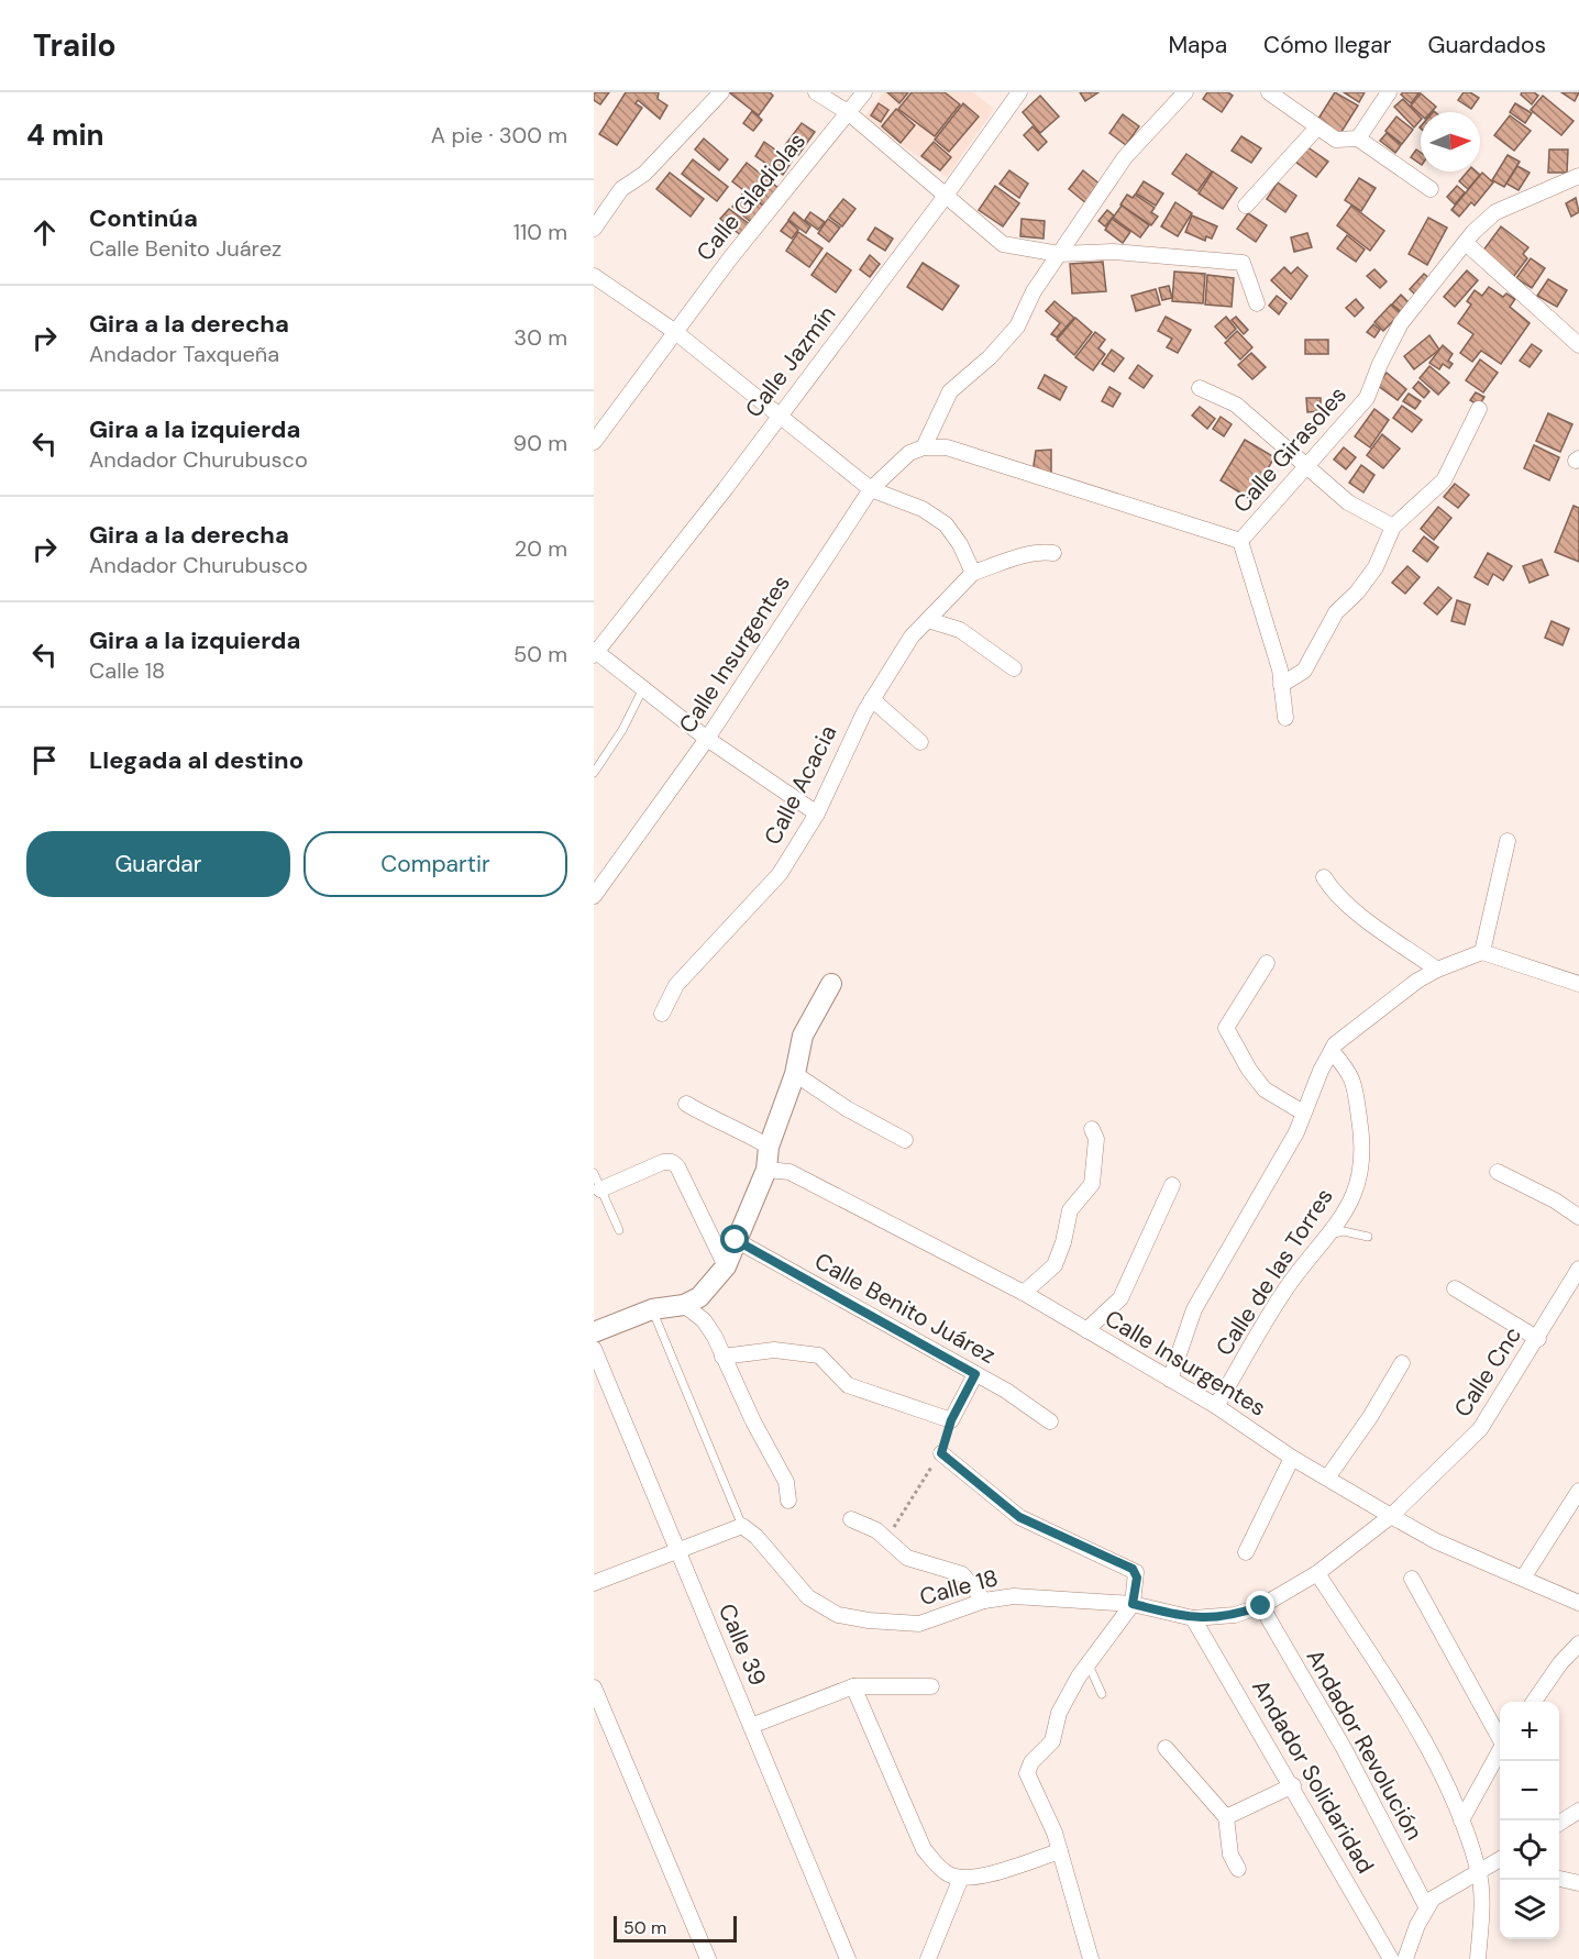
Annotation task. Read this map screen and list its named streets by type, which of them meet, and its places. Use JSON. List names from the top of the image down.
{
  "streets": {
    "street": [
      "Calle Gladiolas",
      "Calle Jazmín",
      "Calle Girasoles",
      "Calle Insurgentes",
      "Calle Acacia",
      "Calle de las Torres",
      "Calle Benito Juárez",
      "Calle Cnc",
      "Calle 18",
      "Calle 39",
      "Andador Revolución",
      "Andador Solidaridad"
    ]
  },
  "crossings": [
    ["Calle Girasoles", "Calle Insurgentes"],
    ["Calle Insurgentes", "Calle de las Torres"],
    ["Calle Insurgentes", "Calle Cnc"],
    ["Calle Insurgentes", "Calle 18"],
    ["Calle Cnc", "Calle 18"],
    ["Calle 18", "Andador Revolución"],
    ["Calle 18", "Andador Solidaridad"]
  ],
  "scale_bar": "50 m",
  "north": "right",
  "page": {
    "header": "Trailo",
    "nav": ["Mapa", "Cómo llegar", "Guardados"],
    "heading": ["4 min", "A pie · 300 m"],
    "list": [
      ["Continúa", "Calle Benito Juárez", "110 m"],
      ["Gira a la derecha", "Andador Taxqueña", "30 m"],
      ["Gira a la izquierda", "Andador Churubusco", "90 m"],
      ["Gira a la derecha", "Andador Churubusco", "20 m"],
      ["Gira a la izquierda", "Calle 18", "50 m"],
      "Llegada al destino"
    ],
    "buttons": ["Guardar", "Compartir"],
    "map_buttons": ["+", "−"],
    "scale": "50 m"
  }
}
